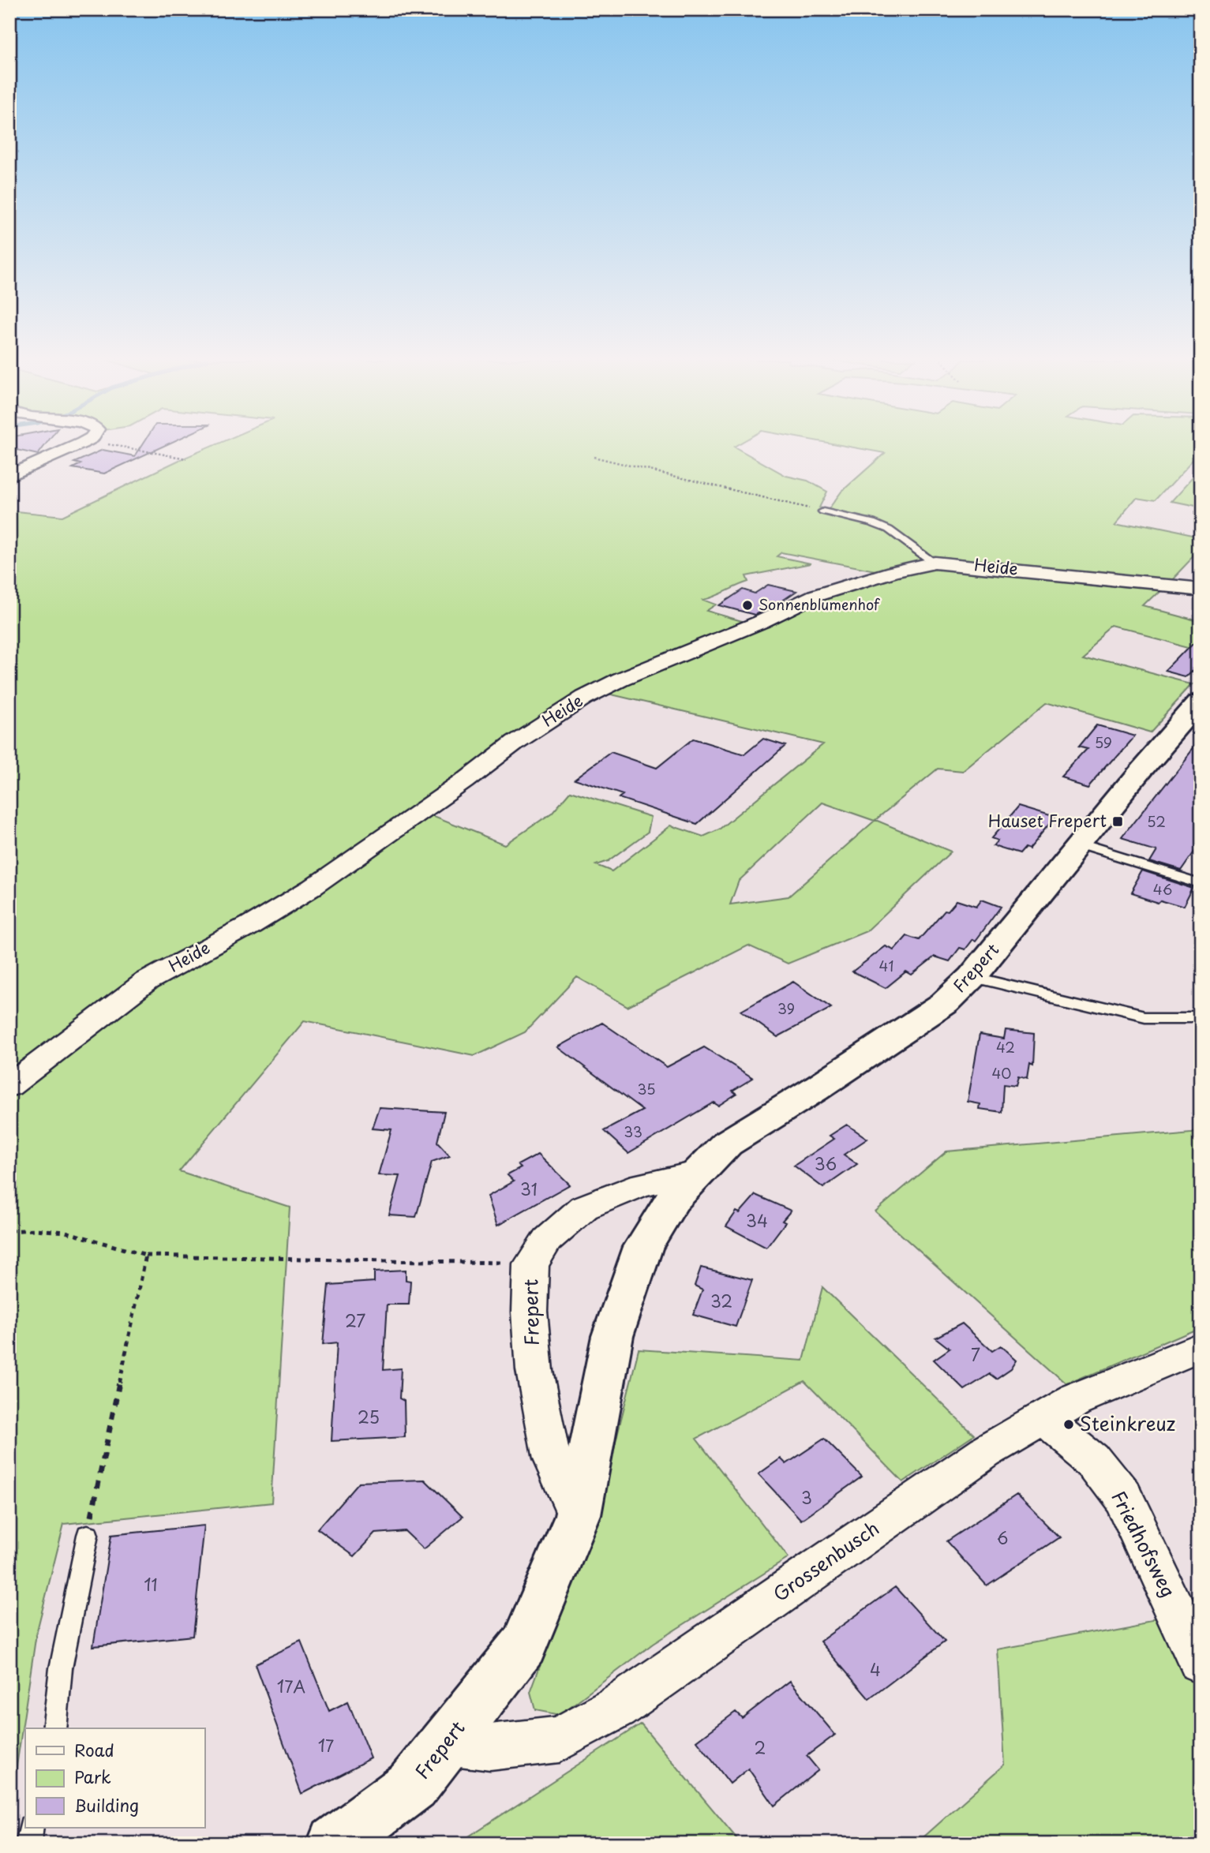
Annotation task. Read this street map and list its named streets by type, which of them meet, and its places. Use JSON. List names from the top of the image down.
{
  "streets": {
    "street": [
      "Heide",
      "Frepert",
      "Friedhofsweg",
      "Grossenbusch"
    ]
  },
  "crossings": [
    ["Frepert", "Grossenbusch"],
    ["Friedhofsweg", "Grossenbusch"]
  ],
  "places": {
    "other": ["Sonnenblumenhof", "Steinkreuz"],
    "transit": ["Hauset Frepert"]
  },
  "house_numbers": [
    "59",
    "52",
    "46",
    "41",
    "39",
    "42",
    "40",
    "35",
    "33",
    "36",
    "31",
    "34",
    "32",
    "27",
    "7",
    "25",
    "3",
    "6",
    "11",
    "4",
    "17A",
    "17",
    "2"
  ],
  "legend": ["Road", "Park", "Building"]
}
